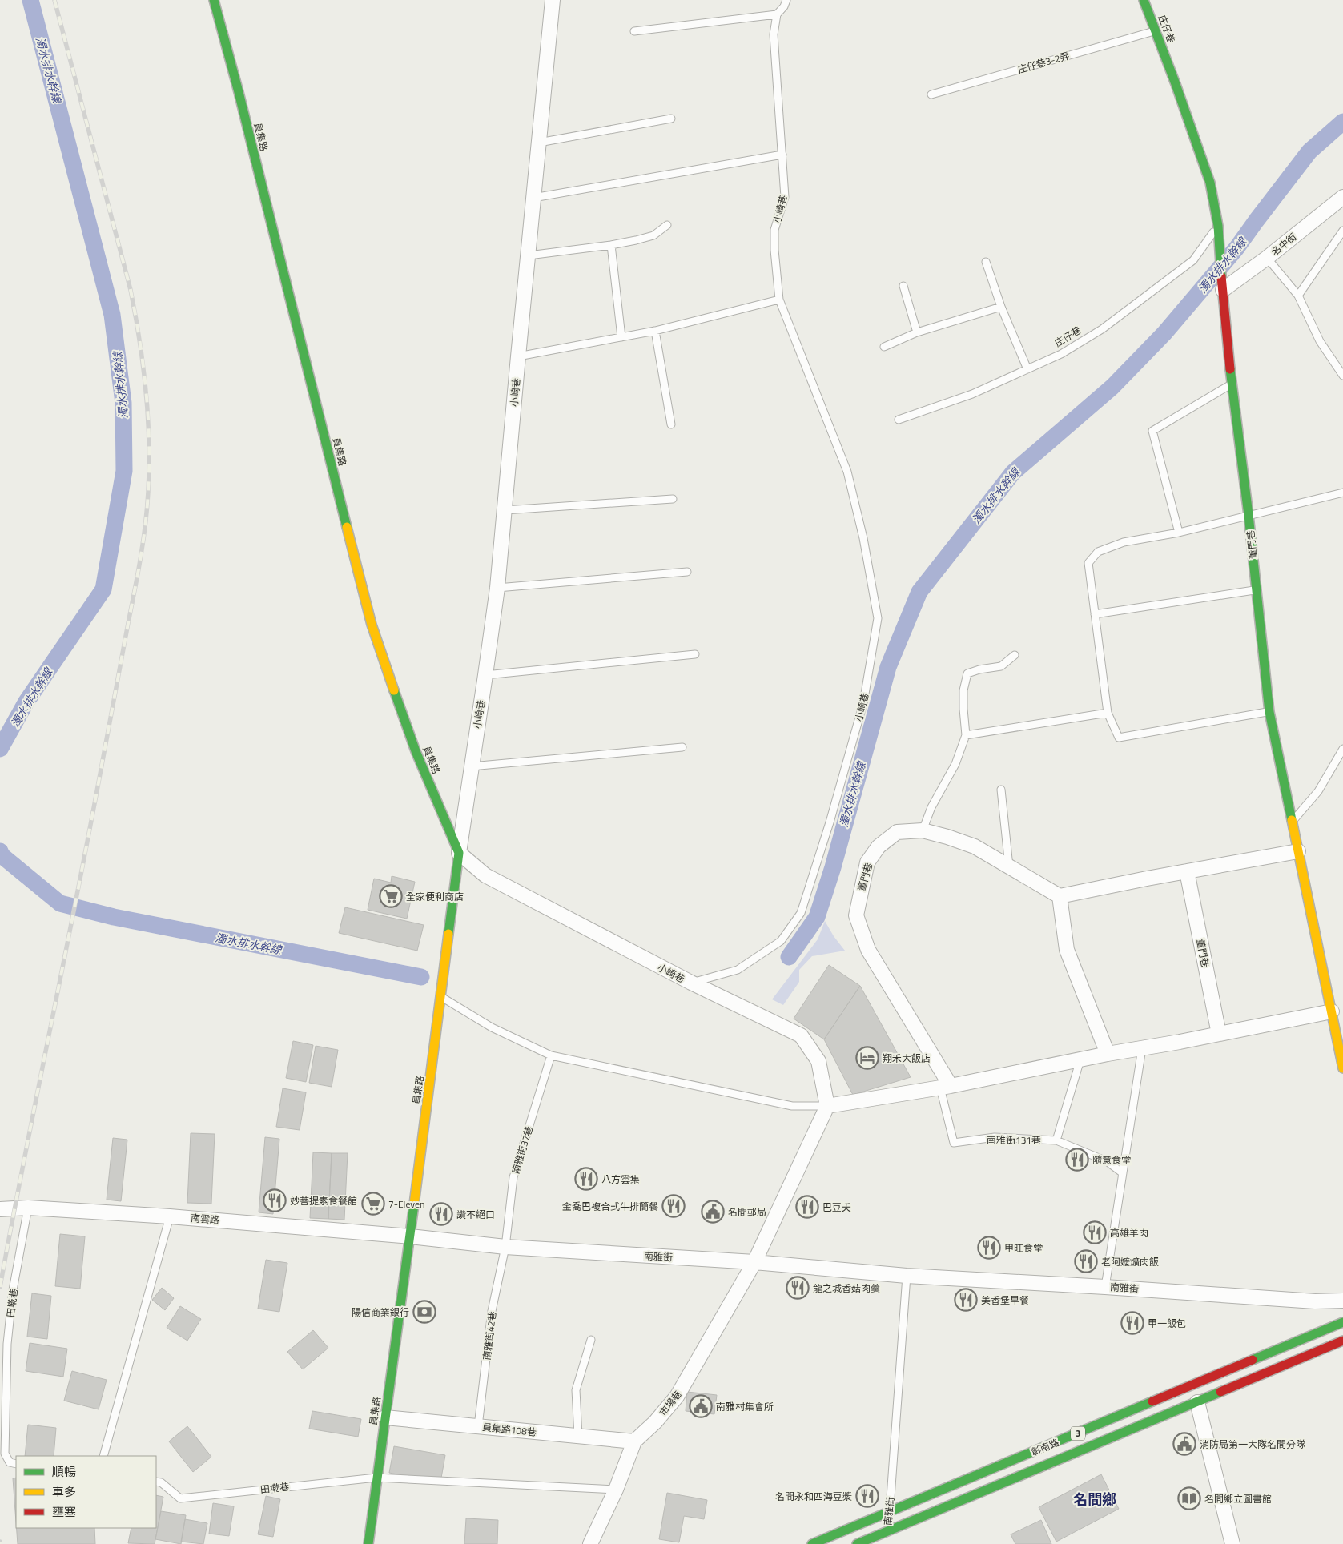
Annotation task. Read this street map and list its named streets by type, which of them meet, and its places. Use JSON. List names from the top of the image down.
{
  "streets": {
    "main road": [
      "庄仔巷",
      "員集路",
      "董門巷",
      "3",
      "彰南路"
    ],
    "street": [
      "小崎巷",
      "名中街",
      "南雲路",
      "南雅街",
      "市場巷",
      "員集路108巷"
    ],
    "lane": [
      "庄仔巷3-2弄",
      "南雅街131巷",
      "南雅街37巷",
      "田墘巷",
      "南雅街42巷"
    ]
  },
  "crossings": [
    ["庄仔巷", "庄仔巷3-2弄"],
    ["庄仔巷", "董門巷"],
    ["員集路", "小崎巷"],
    ["員集路", "南雲路"],
    ["員集路", "南雅街"],
    ["員集路", "田墘巷"],
    ["員集路", "員集路108巷"],
    ["名中街", "董門巷"],
    ["董門巷", "南雅街131巷"],
    ["南雅街37巷", "南雅街"],
    ["南雅街37巷", "南雅街42巷"],
    ["南雲路", "南雅街"],
    ["南雲路", "田墘巷"],
    ["南雅街", "南雅街42巷"],
    ["南雅街", "市場巷"],
    ["南雅街", "彰南路"],
    ["田墘巷", "市場巷"],
    ["南雅街42巷", "員集路108巷"],
    ["市場巷", "員集路108巷"]
  ],
  "districts": ["名間鄉"],
  "water": ["濁水排水幹線"],
  "places": {
    "supermarket": ["全家便利商店", "7-Eleven"],
    "hotel": ["翔禾大飯店"],
    "restaurant": [
      "隨意食堂",
      "八方雲集",
      "妙菩提素食餐館",
      "金喬巴複合式牛排簡餐",
      "巴豆夭",
      "讚不絕口",
      "高雄羊肉",
      "甲旺食堂",
      "老阿嬤爌肉飯",
      "龍之城香菇肉羹",
      "美香堡早餐",
      "甲一飯包",
      "名間永和四海豆漿"
    ],
    "public building": ["名間郵局", "南雅村集會所", "消防局第一大隊名間分隊"],
    "bank": ["陽信商業銀行"],
    "library": ["名間鄉立圖書館"]
  },
  "legend": ["順暢", "車多", "壅塞"]
}
